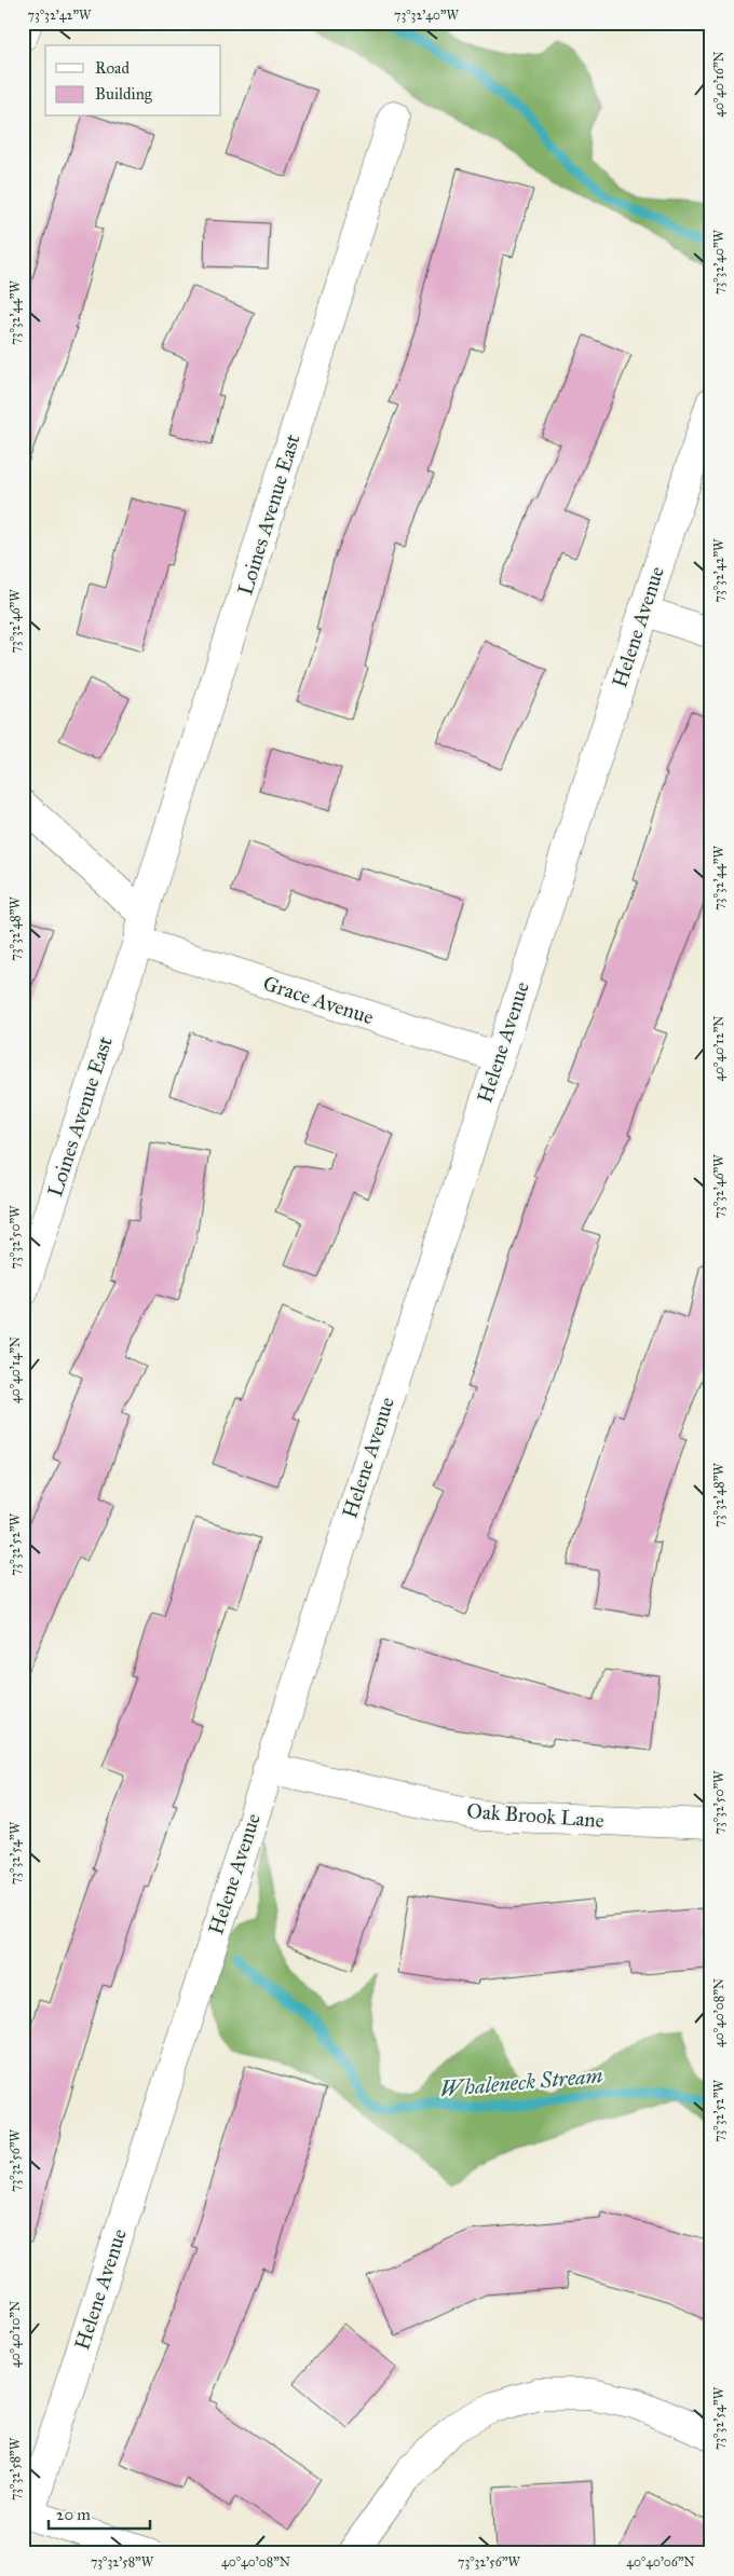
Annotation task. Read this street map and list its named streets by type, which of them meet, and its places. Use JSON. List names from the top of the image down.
{
  "streets": {
    "street": [
      "Loines Avenue East",
      "Helene Avenue",
      "Grace Avenue",
      "Oak Brook Lane"
    ]
  },
  "crossings": [
    ["Loines Avenue East", "Grace Avenue"],
    ["Helene Avenue", "Grace Avenue"],
    ["Helene Avenue", "Oak Brook Lane"]
  ],
  "water": ["Whaleneck Stream"],
  "legend": ["Road", "Building"],
  "scale_bar": "20 m",
  "coordinates": [
    "73°32'42\"W",
    "73°32'40\"W",
    "40°40'16\"N",
    "73°32'44\"W",
    "73°32'46\"W",
    "73°32'48\"W",
    "40°40'12\"N",
    "73°32'50\"W",
    "40°40'14\"N",
    "73°32'52\"W",
    "73°32'54\"W",
    "40°40'08\"N",
    "73°32'56\"W",
    "40°40'10\"N",
    "73°32'58\"W",
    "40°40'06\"N"
  ]
}
